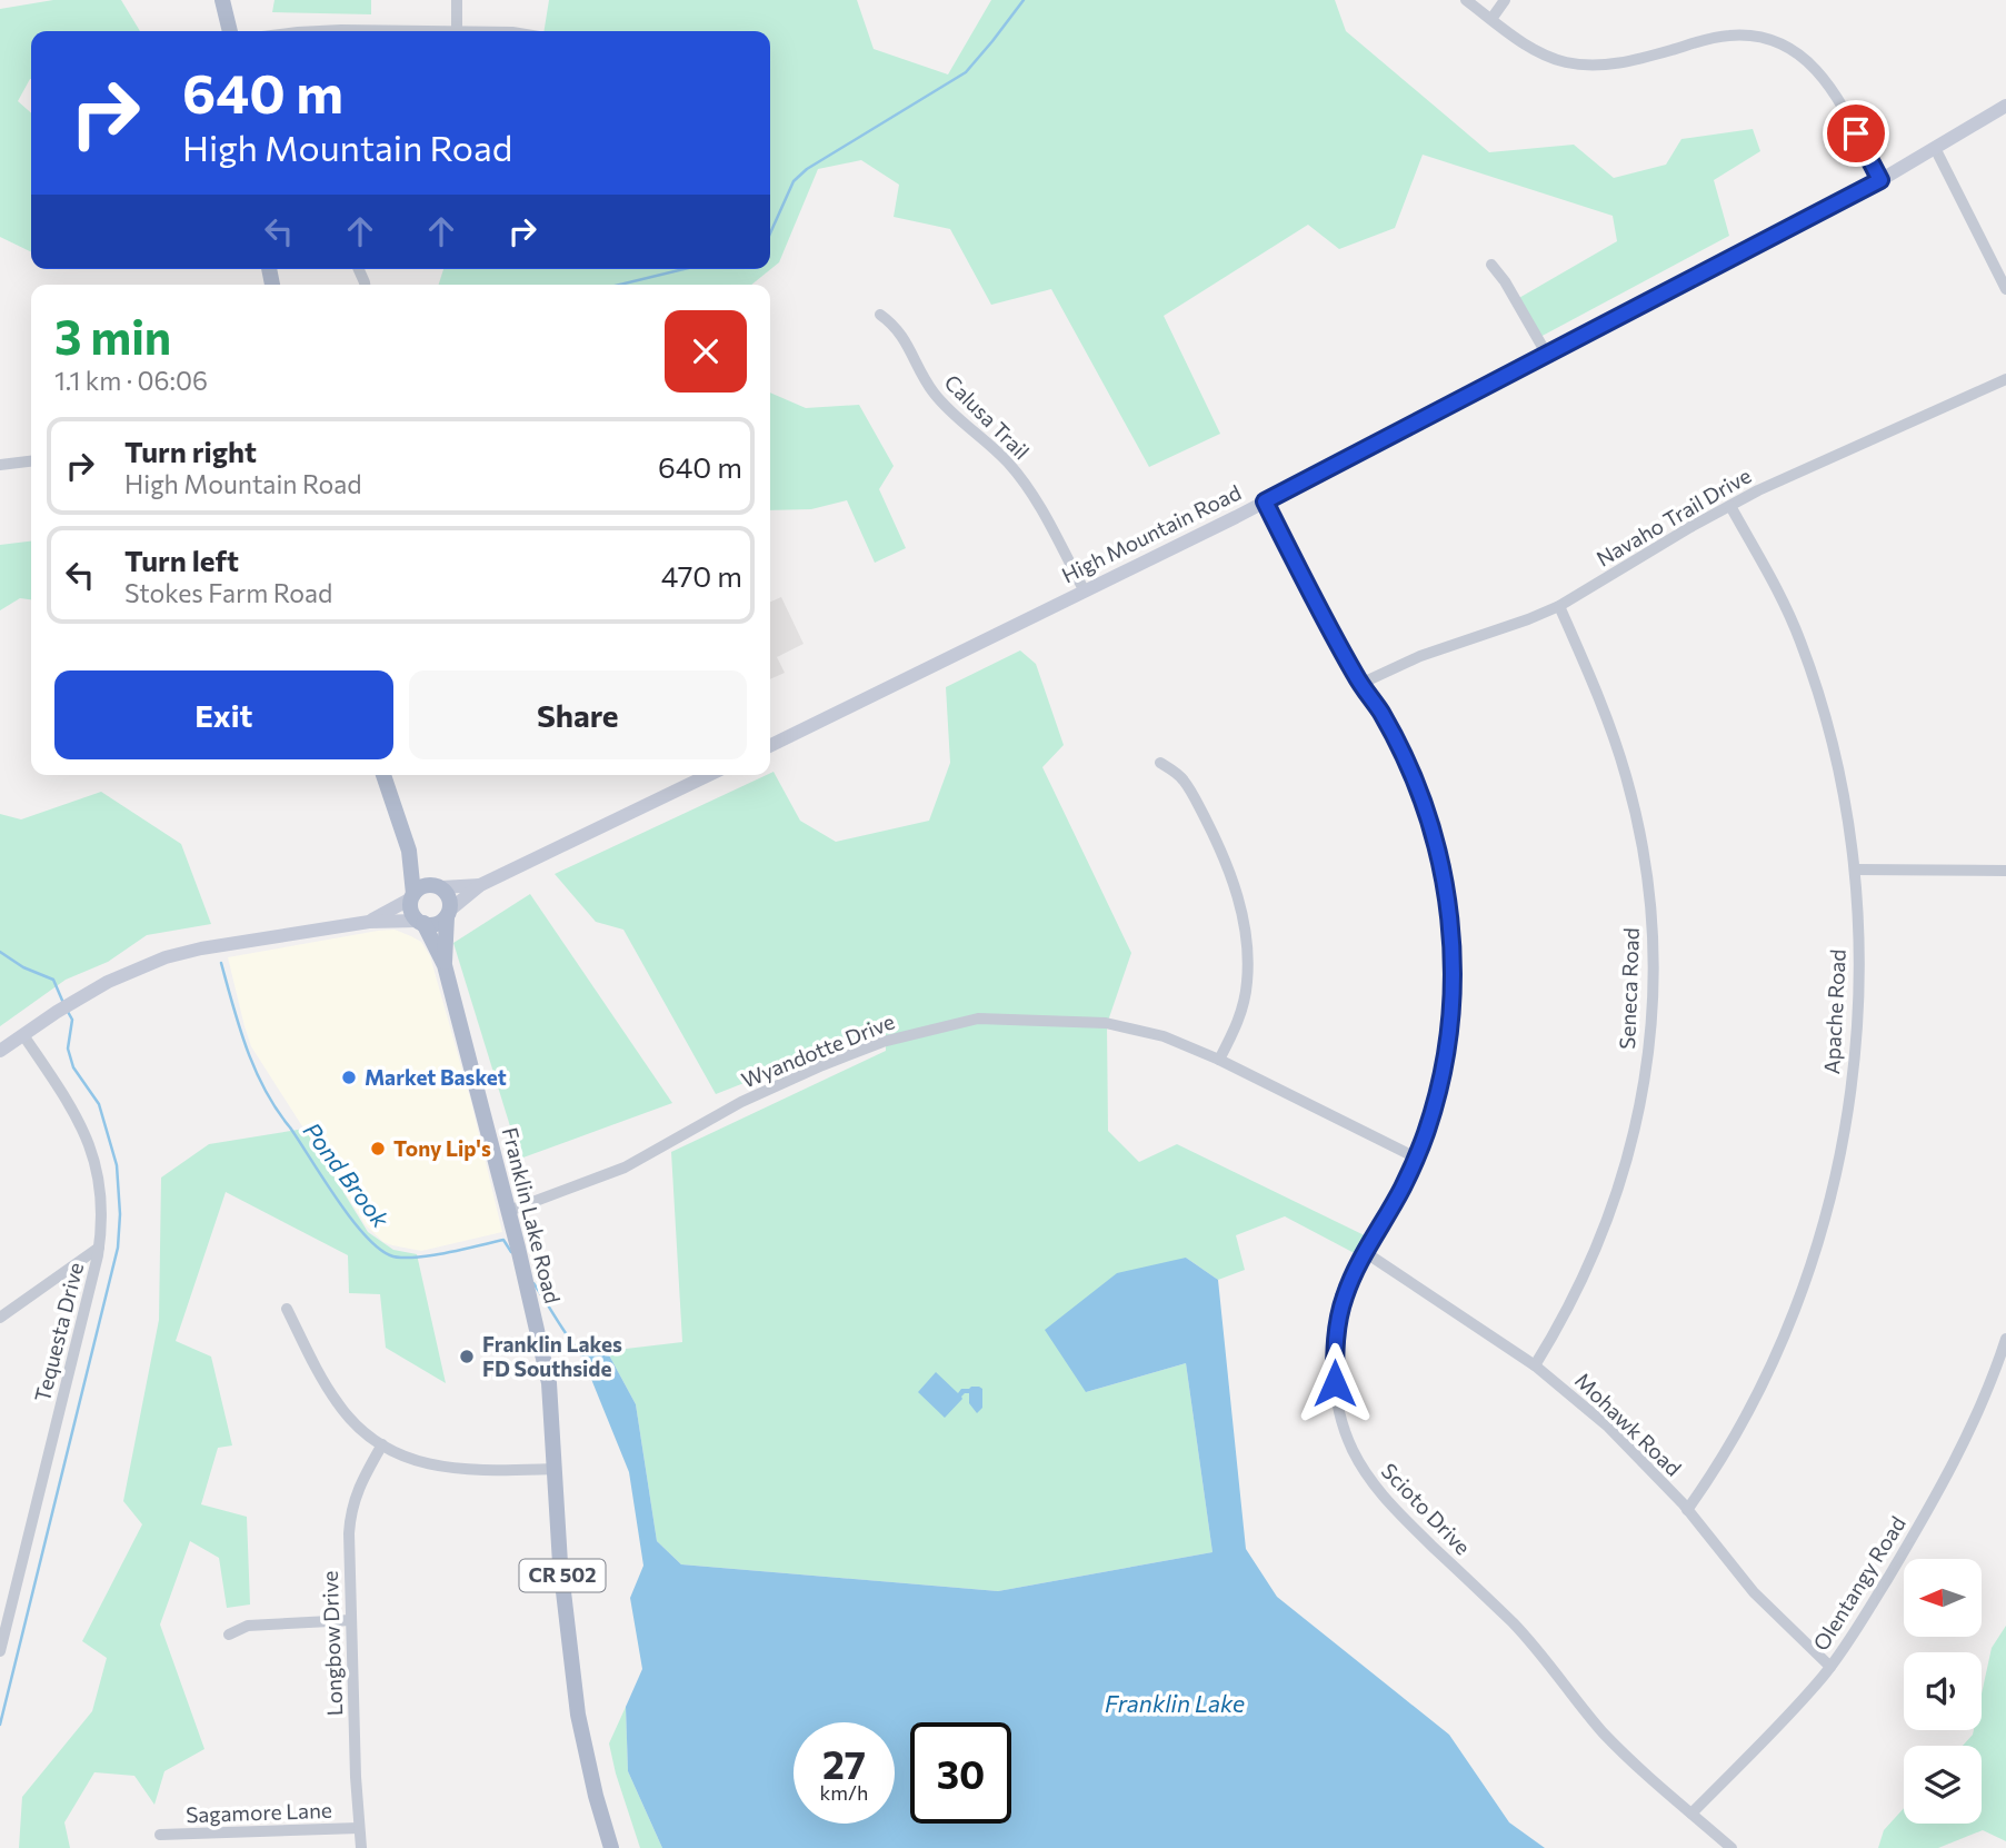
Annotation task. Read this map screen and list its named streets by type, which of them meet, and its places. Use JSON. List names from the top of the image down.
{
  "streets": {
    "main road": ["High Mountain Road", "Franklin Lake Road", "CR 502"],
    "street": [
      "Calusa Trail",
      "Navaho Trail Drive",
      "Seneca Road",
      "Apache Road",
      "Wyandotte Drive",
      "Tequesta Drive",
      "Mohawk Road",
      "Scioto Drive",
      "Olentangy Road",
      "Longbow Drive",
      "Sagamore Lane"
    ]
  },
  "crossings": [
    ["Calusa Trail", "High Mountain Road"],
    ["Navaho Trail Drive", "Seneca Road"],
    ["Navaho Trail Drive", "Apache Road"],
    ["Navaho Trail Drive", "Scioto Drive"],
    ["High Mountain Road", "Scioto Drive"],
    ["Seneca Road", "Mohawk Road"],
    ["Apache Road", "Mohawk Road"],
    ["Wyandotte Drive", "Franklin Lake Road"],
    ["Wyandotte Drive", "Scioto Drive"],
    ["Franklin Lake Road", "CR 502"],
    ["Mohawk Road", "Scioto Drive"],
    ["Mohawk Road", "Olentangy Road"],
    ["Scioto Drive", "Olentangy Road"],
    ["Longbow Drive", "Sagamore Lane"]
  ],
  "water": ["Pond Brook", "Franklin Lake"],
  "places": ["Market Basket", "Tony Lip's", "Franklin Lakes FD Southside"],
  "north": "left",
  "page": {
    "turn": ["640 m", "High Mountain Road"],
    "heading": ["3 min", "1.1 km · 06:06"],
    "list": [
      {
        "name": "Turn right",
        "note": "High Mountain Road",
        "value": "640 m"
      },
      {
        "name": "Turn left",
        "note": "Stokes Farm Road",
        "value": "470 m"
      }
    ],
    "buttons": ["Exit", "Share"],
    "speed": "27 km/h",
    "limit": "30"
  }
}
